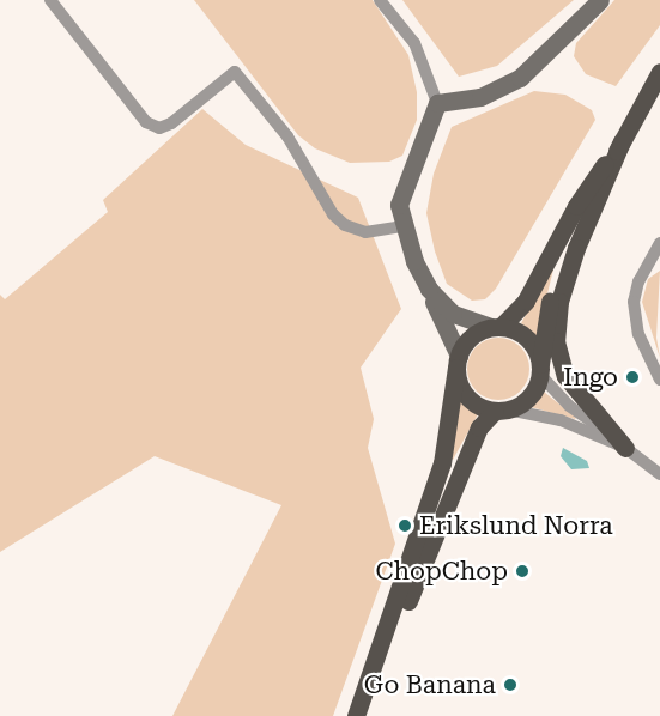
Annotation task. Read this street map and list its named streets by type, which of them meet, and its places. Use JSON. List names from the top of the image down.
{
  "places": [
    "Ingo",
    "Erikslund Norra",
    "ChopChop",
    "Go Banana"
  ]
}
